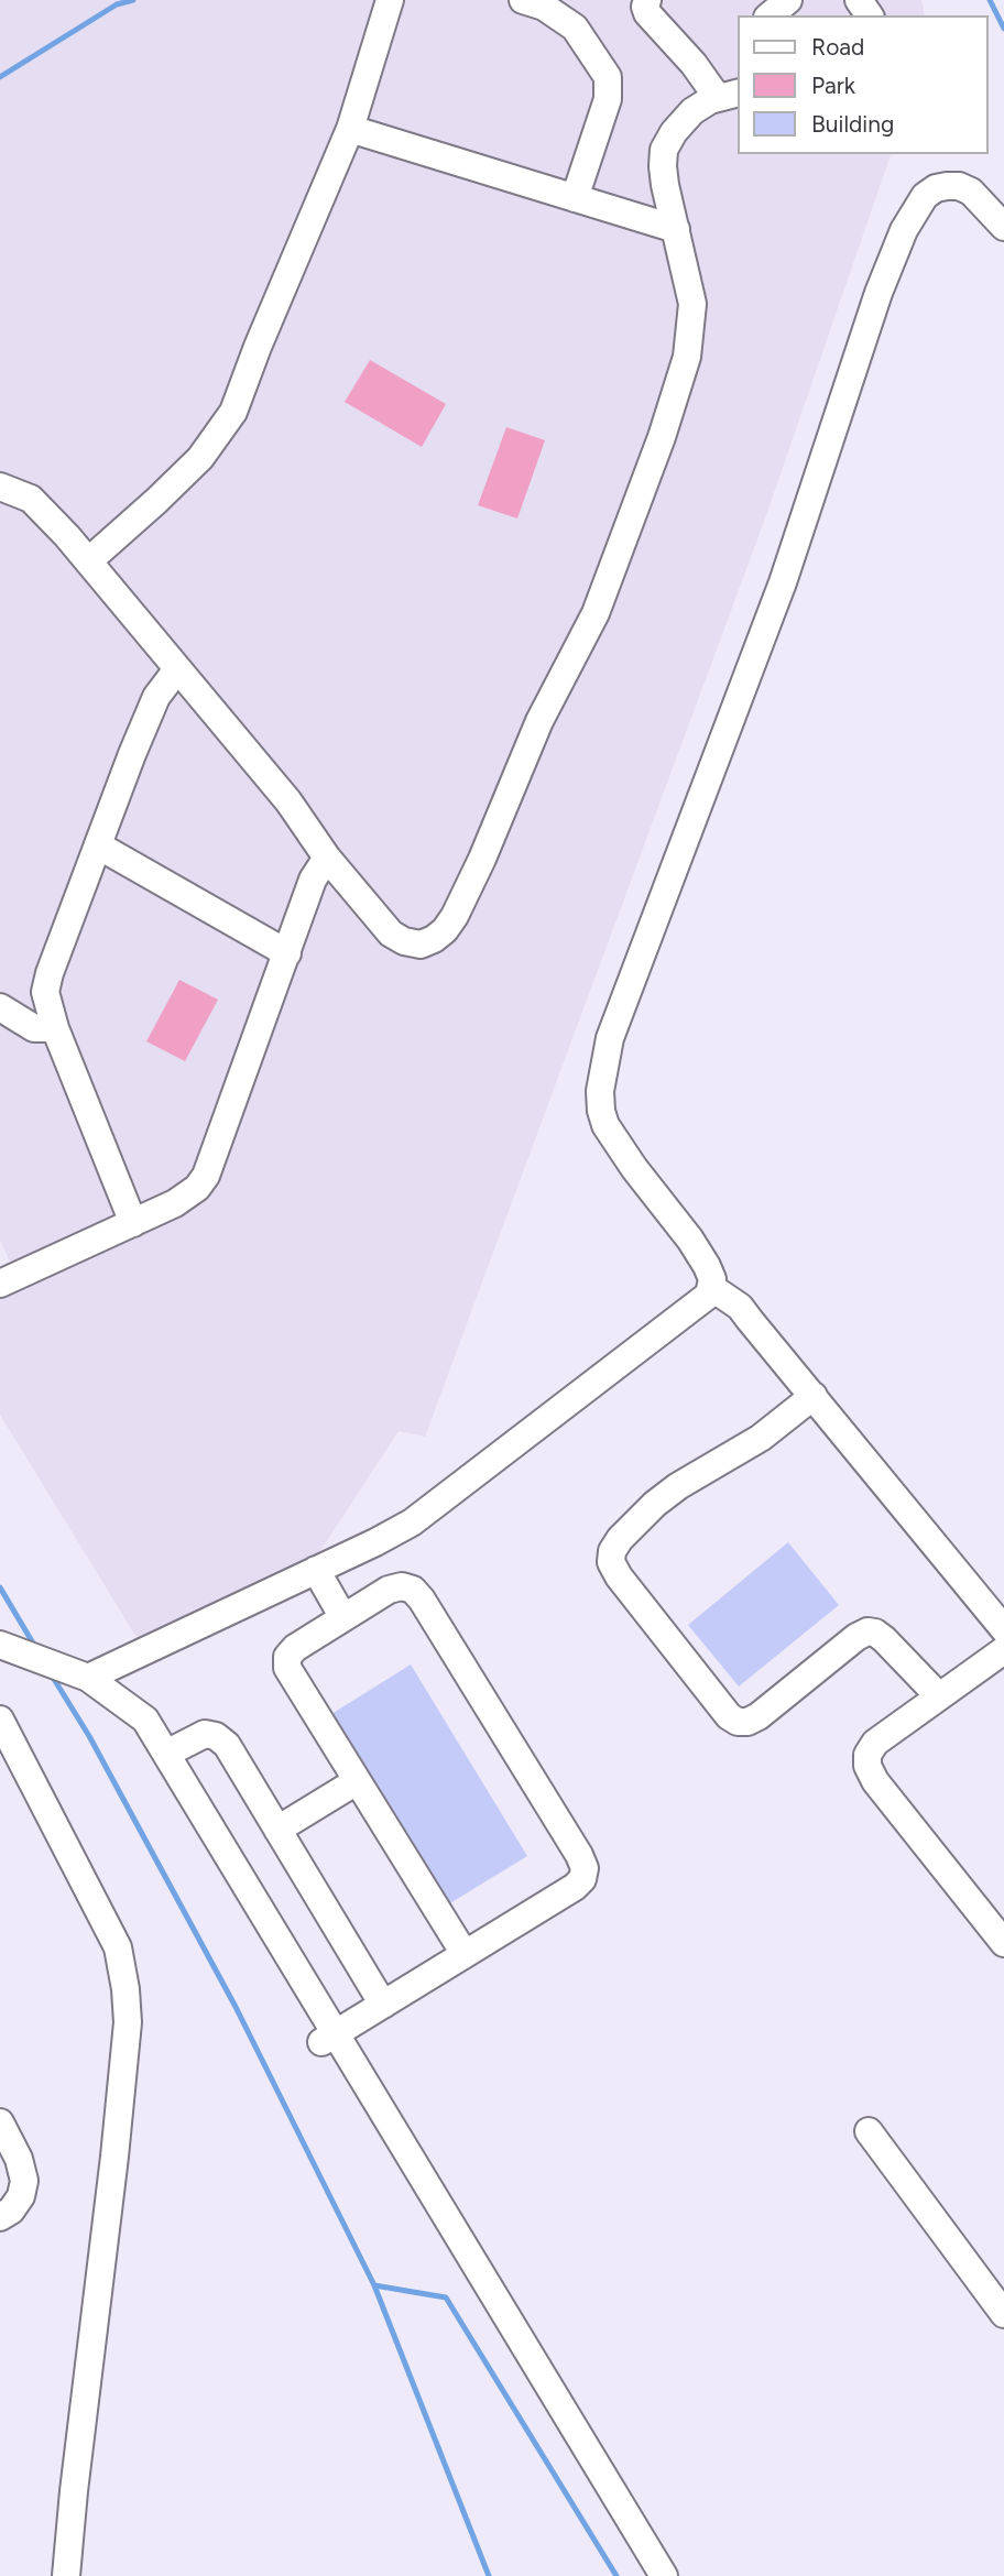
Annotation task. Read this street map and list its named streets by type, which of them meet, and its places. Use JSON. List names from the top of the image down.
{
  "legend": ["Road", "Park", "Building"]
}
